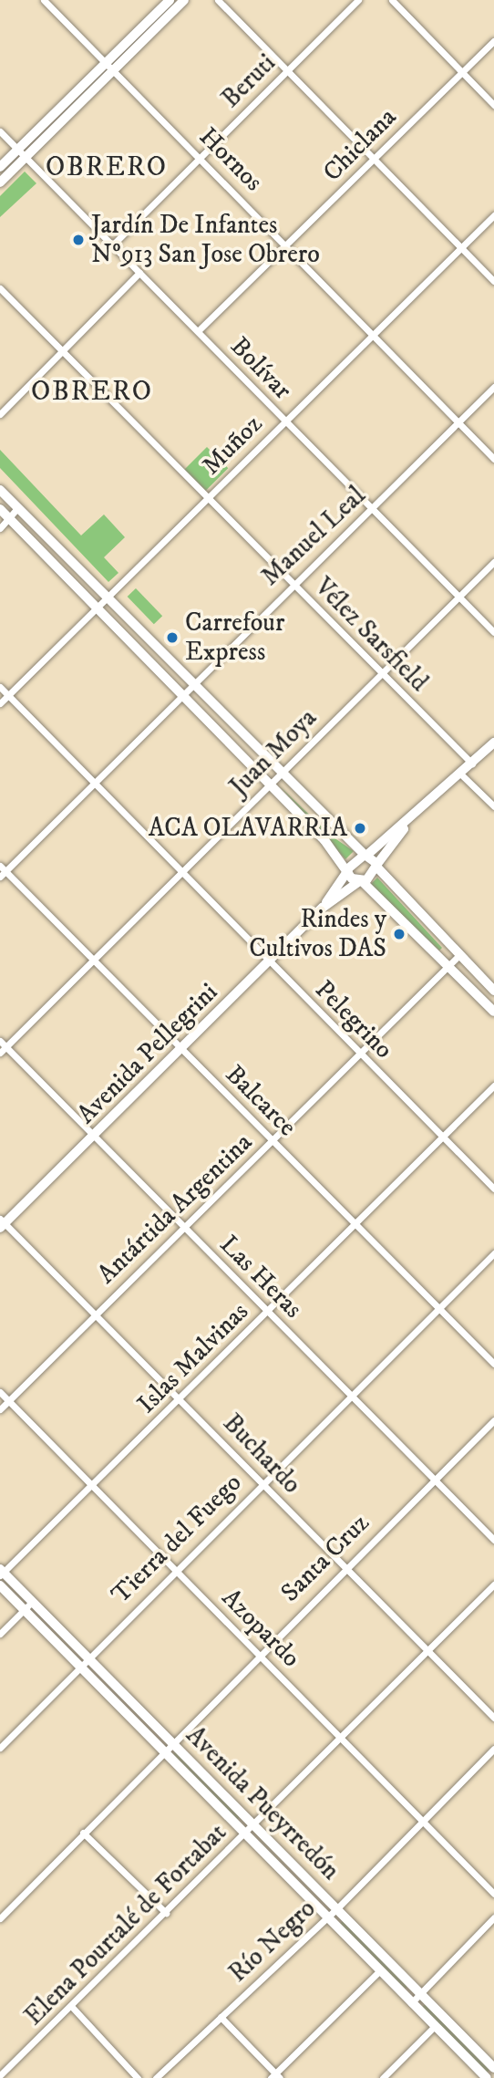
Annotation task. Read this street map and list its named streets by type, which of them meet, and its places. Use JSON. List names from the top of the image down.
{
  "streets": {
    "main road": ["Avenida Pellegrini", "Avenida Pueyrredón"],
    "street": [
      "Beruti",
      "Chiclana",
      "Hornos",
      "Bolívar",
      "Muñoz",
      "Manuel Leal",
      "Vélez Sarsfield",
      "Juan Moya",
      "Pelegrino",
      "Balcarce",
      "Antártida Argentina",
      "Las Heras",
      "Islas Malvinas",
      "Buchardo",
      "Tierra del Fuego",
      "Santa Cruz",
      "Azopardo",
      "Elena Pourtalé de Fortabat",
      "Río Negro"
    ]
  },
  "crossings": [
    ["Beruti", "Hornos"],
    ["Beruti", "Bolívar"],
    ["Chiclana", "Hornos"],
    ["Chiclana", "Bolívar"],
    ["Hornos", "Muñoz"],
    ["Hornos", "Manuel Leal"],
    ["Bolívar", "Muñoz"],
    ["Bolívar", "Manuel Leal"],
    ["Bolívar", "Juan Moya"],
    ["Muñoz", "Vélez Sarsfield"],
    ["Muñoz", "Pelegrino"],
    ["Manuel Leal", "Vélez Sarsfield"],
    ["Manuel Leal", "Pelegrino"],
    ["Manuel Leal", "Balcarce"],
    ["Vélez Sarsfield", "Juan Moya"],
    ["Juan Moya", "Pelegrino"],
    ["Juan Moya", "Balcarce"],
    ["Juan Moya", "Las Heras"],
    ["Pelegrino", "Avenida Pellegrini"],
    ["Pelegrino", "Antártida Argentina"],
    ["Pelegrino", "Islas Malvinas"],
    ["Avenida Pellegrini", "Balcarce"],
    ["Avenida Pellegrini", "Las Heras"],
    ["Avenida Pellegrini", "Buchardo"],
    ["Balcarce", "Antártida Argentina"],
    ["Balcarce", "Islas Malvinas"],
    ["Balcarce", "Tierra del Fuego"],
    ["Antártida Argentina", "Las Heras"],
    ["Antártida Argentina", "Buchardo"],
    ["Antártida Argentina", "Azopardo"],
    ["Las Heras", "Islas Malvinas"],
    ["Las Heras", "Tierra del Fuego"],
    ["Las Heras", "Santa Cruz"],
    ["Islas Malvinas", "Buchardo"],
    ["Islas Malvinas", "Azopardo"],
    ["Islas Malvinas", "Avenida Pueyrredón"],
    ["Buchardo", "Tierra del Fuego"],
    ["Buchardo", "Santa Cruz"],
    ["Buchardo", "Elena Pourtalé de Fortabat"],
    ["Tierra del Fuego", "Azopardo"],
    ["Tierra del Fuego", "Avenida Pueyrredón"],
    ["Santa Cruz", "Azopardo"],
    ["Santa Cruz", "Avenida Pueyrredón"],
    ["Azopardo", "Elena Pourtalé de Fortabat"],
    ["Azopardo", "Río Negro"],
    ["Avenida Pueyrredón", "Elena Pourtalé de Fortabat"],
    ["Avenida Pueyrredón", "Río Negro"]
  ],
  "districts": ["OBRERO", "OBRERO"],
  "places": [
    "Jardín De Infantes Nº913 San Jose Obrero",
    "Carrefour Express",
    "ACA OLAVARRIA",
    "Rindes y Cultivos DAS"
  ]
}
